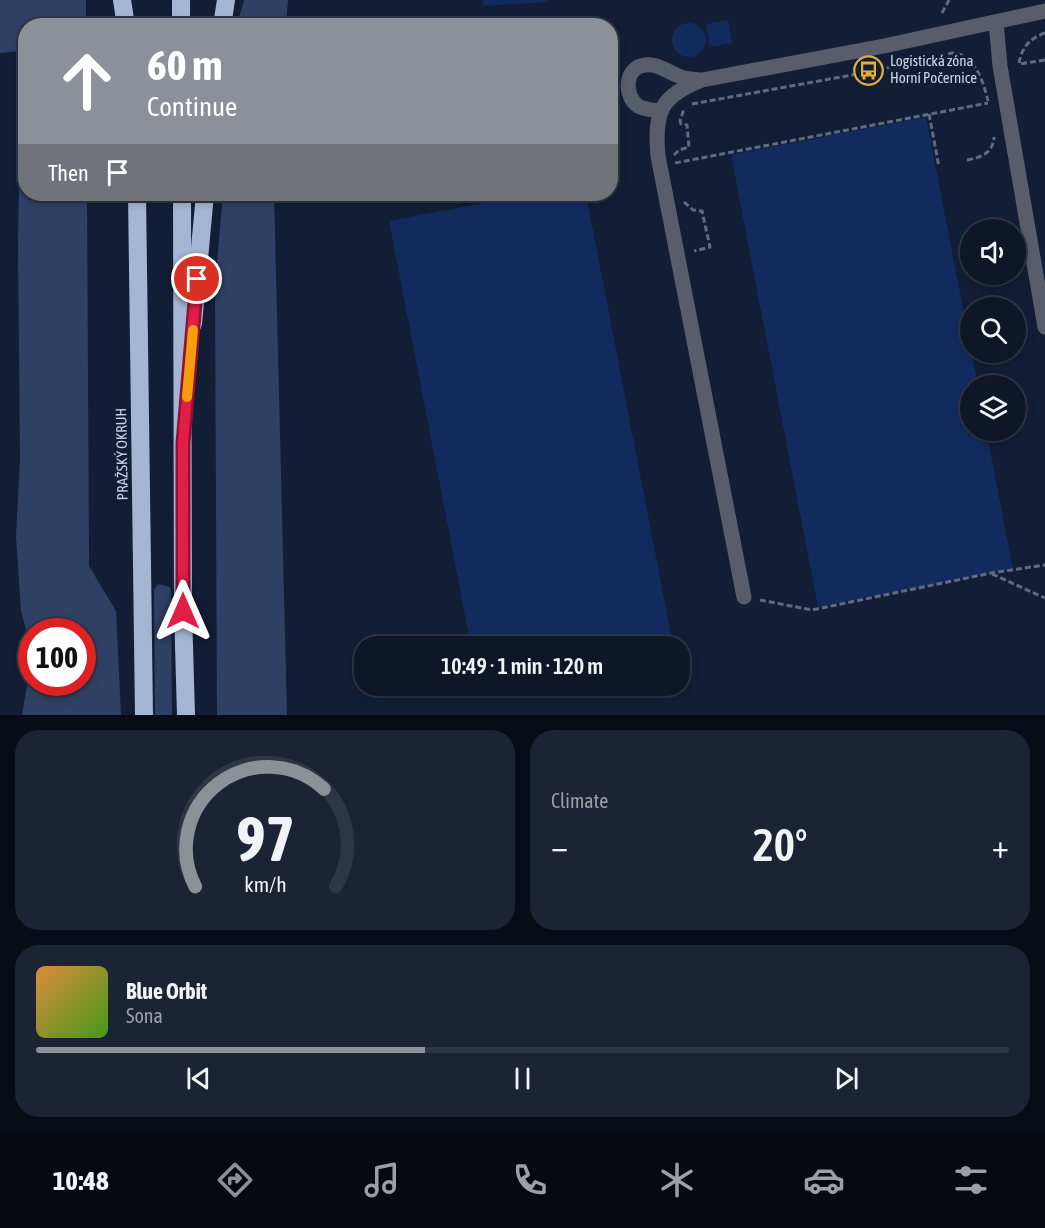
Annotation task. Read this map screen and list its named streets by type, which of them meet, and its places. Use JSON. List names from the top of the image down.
{
  "streets": {
    "highway": ["PRAŽSKÝ OKRUH"]
  },
  "places": {
    "bus stop": ["Logistická zóna Horní Počernice"]
  },
  "page": {
    "turn": ["60 m", "Continue"],
    "then": "Then",
    "limit": "100",
    "trip": "10:49 · 1 min · 120 m",
    "tile": "Climate",
    "heat": ["−", "20°", "+"],
    "song": ["Blue Orbit", "Sona"],
    "tabs": "10:48",
    "gauge": ["97", "km/h"]
  }
}
